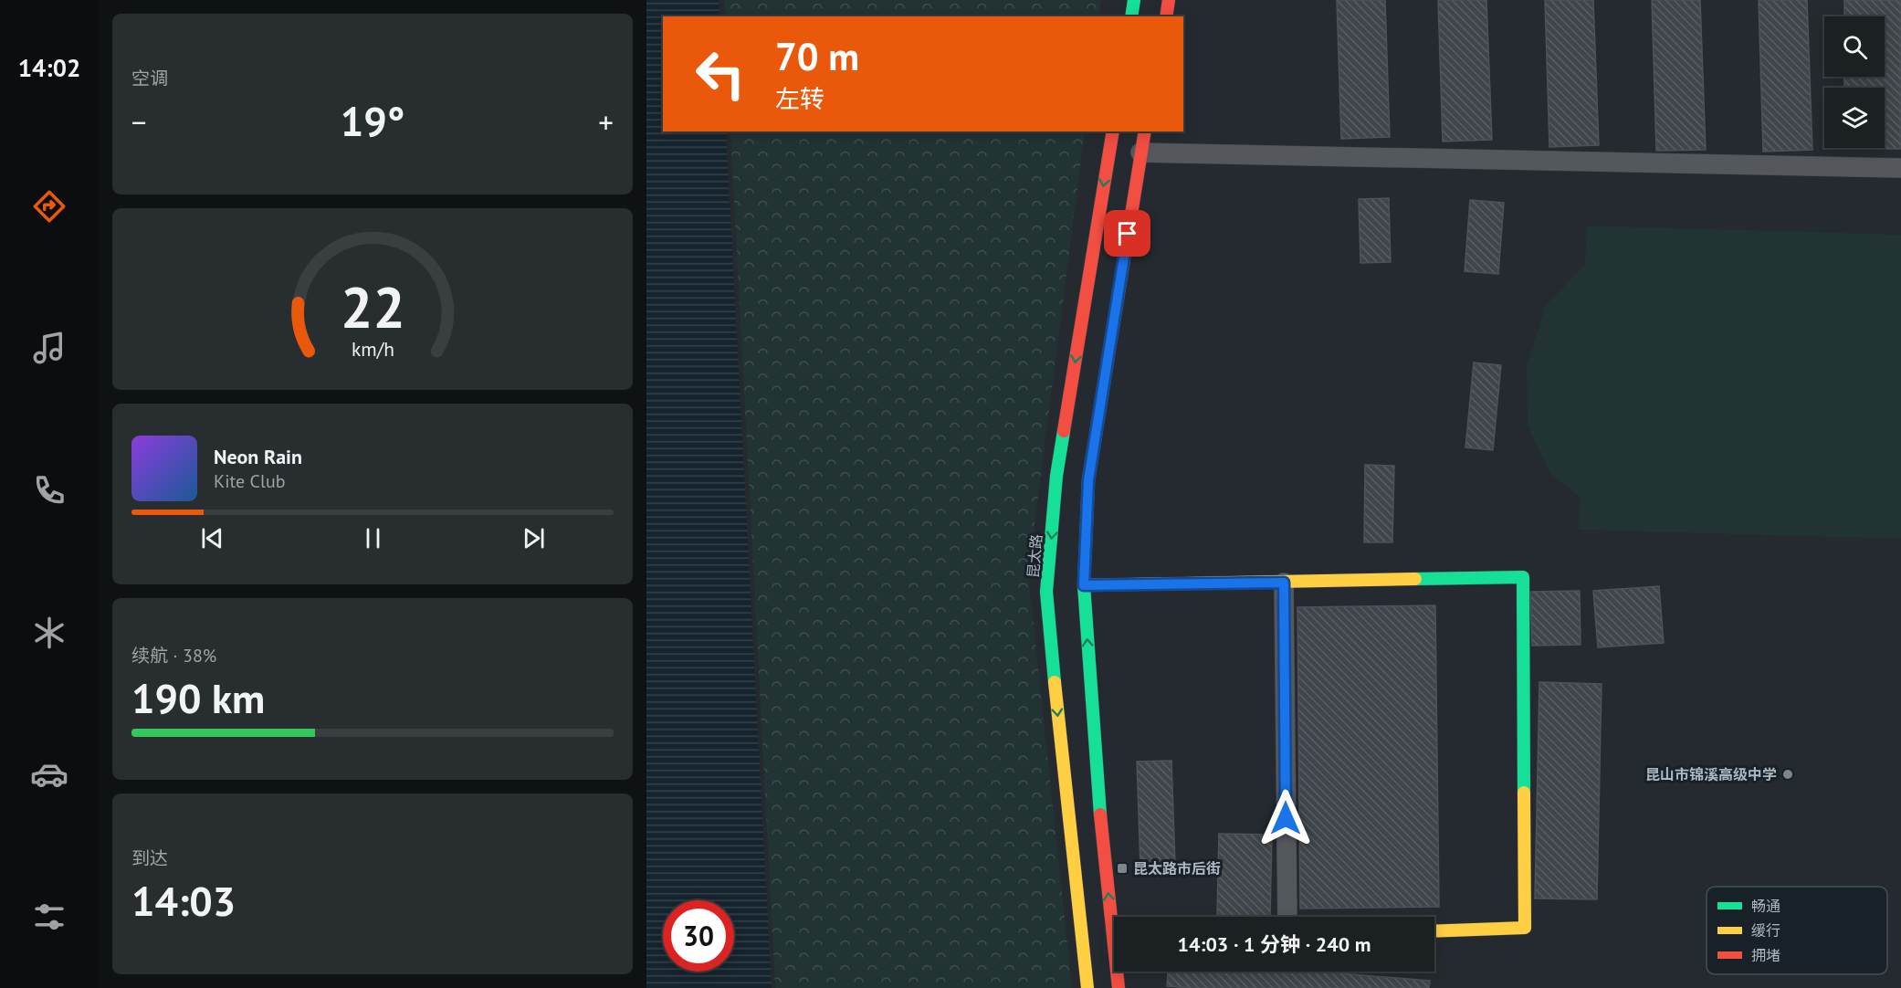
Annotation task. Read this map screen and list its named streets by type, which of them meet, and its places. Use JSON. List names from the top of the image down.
{
  "streets": {
    "main road": ["昆太路"]
  },
  "places": {
    "other": ["昆山市锦溪高级中学"],
    "transit": ["昆太路市后街"]
  },
  "legend": ["畅通", "缓行", "拥堵"],
  "page": {
    "tabs": "14:02",
    "tile": [
      "空调",
      ["续航 · 38%", "190 km"],
      ["到达", "14:03"]
    ],
    "turn": ["70 m", "左转"],
    "heat": ["−", "19°", "+"],
    "song": ["Neon Rain", "Kite Club"],
    "limit": "30",
    "trip": "14:03 · 1 分钟 · 240 m",
    "gauge": ["22", "km/h"]
  }
}
